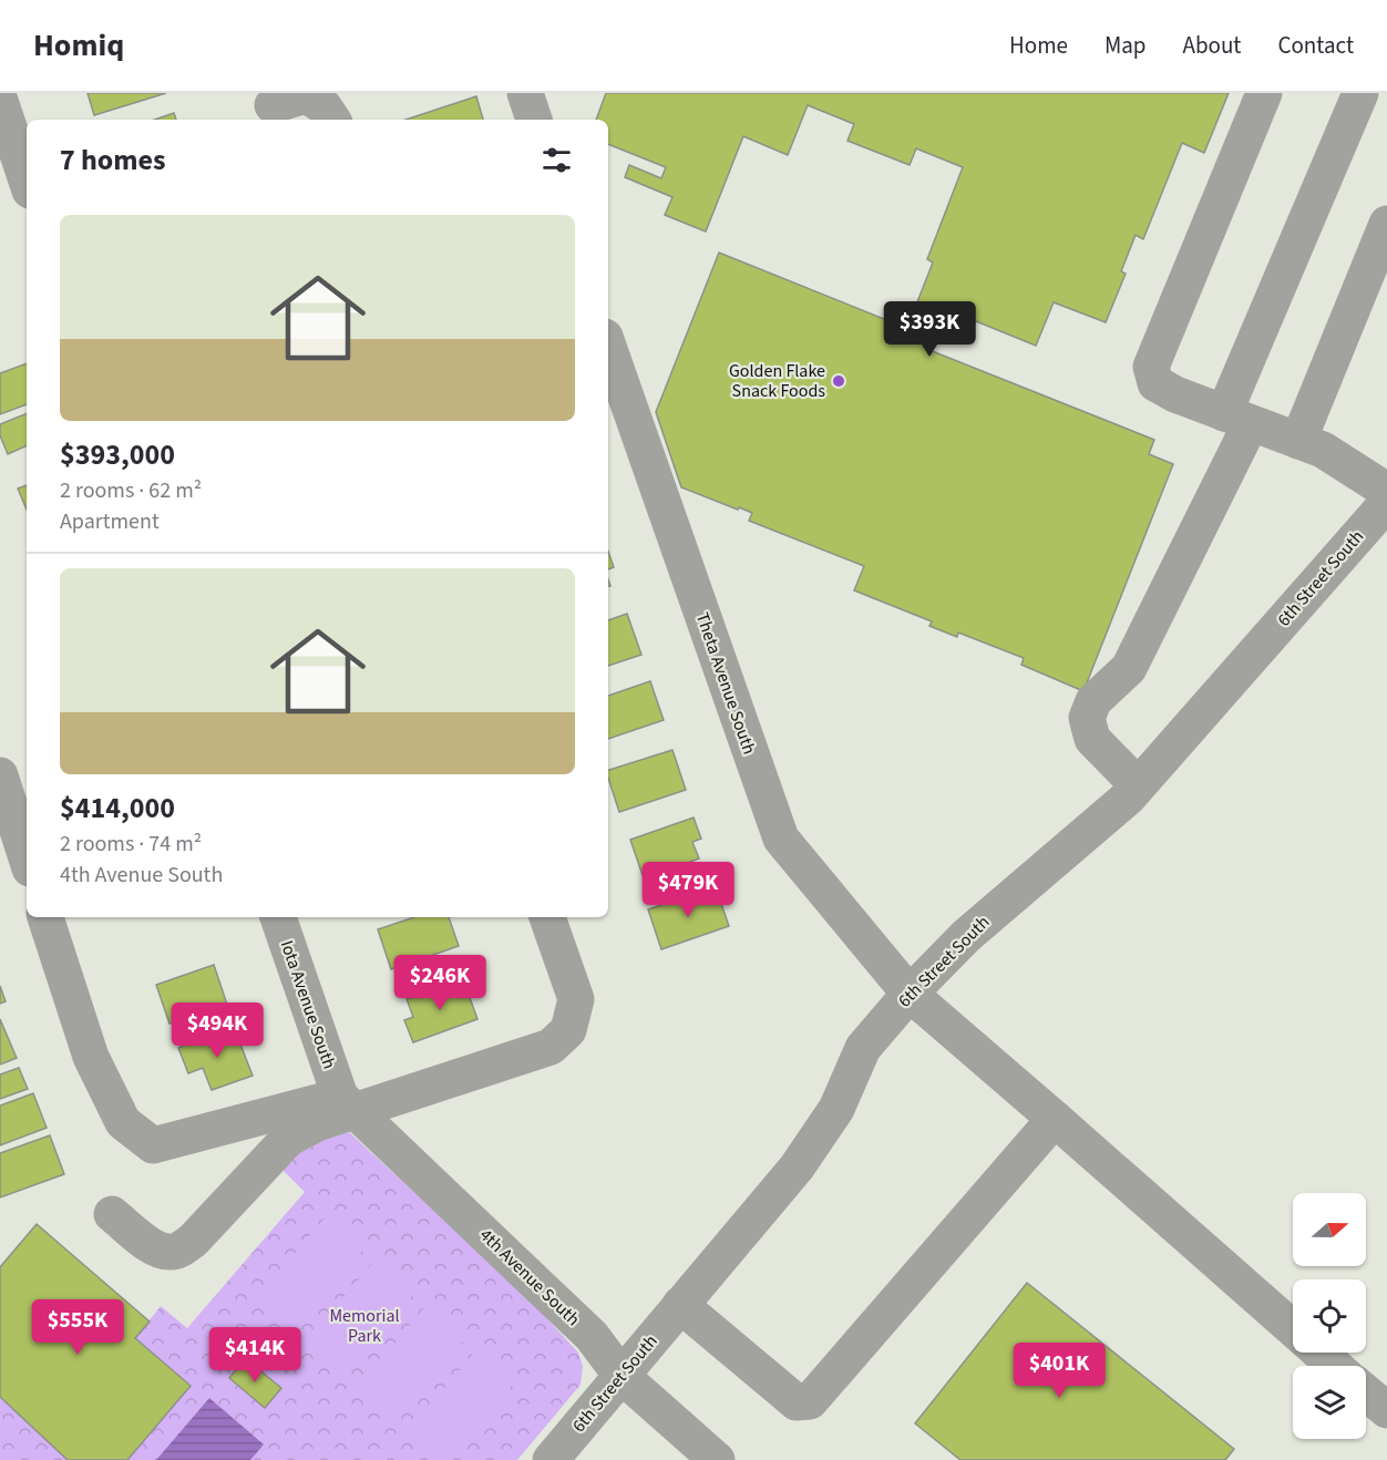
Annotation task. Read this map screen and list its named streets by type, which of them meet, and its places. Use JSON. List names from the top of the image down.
{
  "streets": {
    "street": [
      "6th Street South",
      "Theta Avenue South",
      "Iota Avenue South",
      "4th Avenue South"
    ]
  },
  "crossings": [
    ["6th Street South", "Theta Avenue South"],
    ["6th Street South", "4th Avenue South"],
    ["Iota Avenue South", "4th Avenue South"]
  ],
  "parks": ["Memorial Park"],
  "places": ["Golden Flake Snack Foods"],
  "north": "right",
  "page": {
    "header": "Homiq",
    "nav": [
      "Home",
      "Map",
      "About",
      "Contact"
    ],
    "heading": "7 homes",
    "list": [
      {
        "name": "$393,000",
        "note": "2 rooms · 62 m² · Apartment"
      },
      {
        "name": "$414,000",
        "note": "2 rooms · 74 m² · 4th Avenue South"
      }
    ],
    "price": [
      "$393K",
      "$479K",
      "$246K",
      "$494K",
      "$555K",
      "$414K",
      "$401K"
    ]
  }
}
